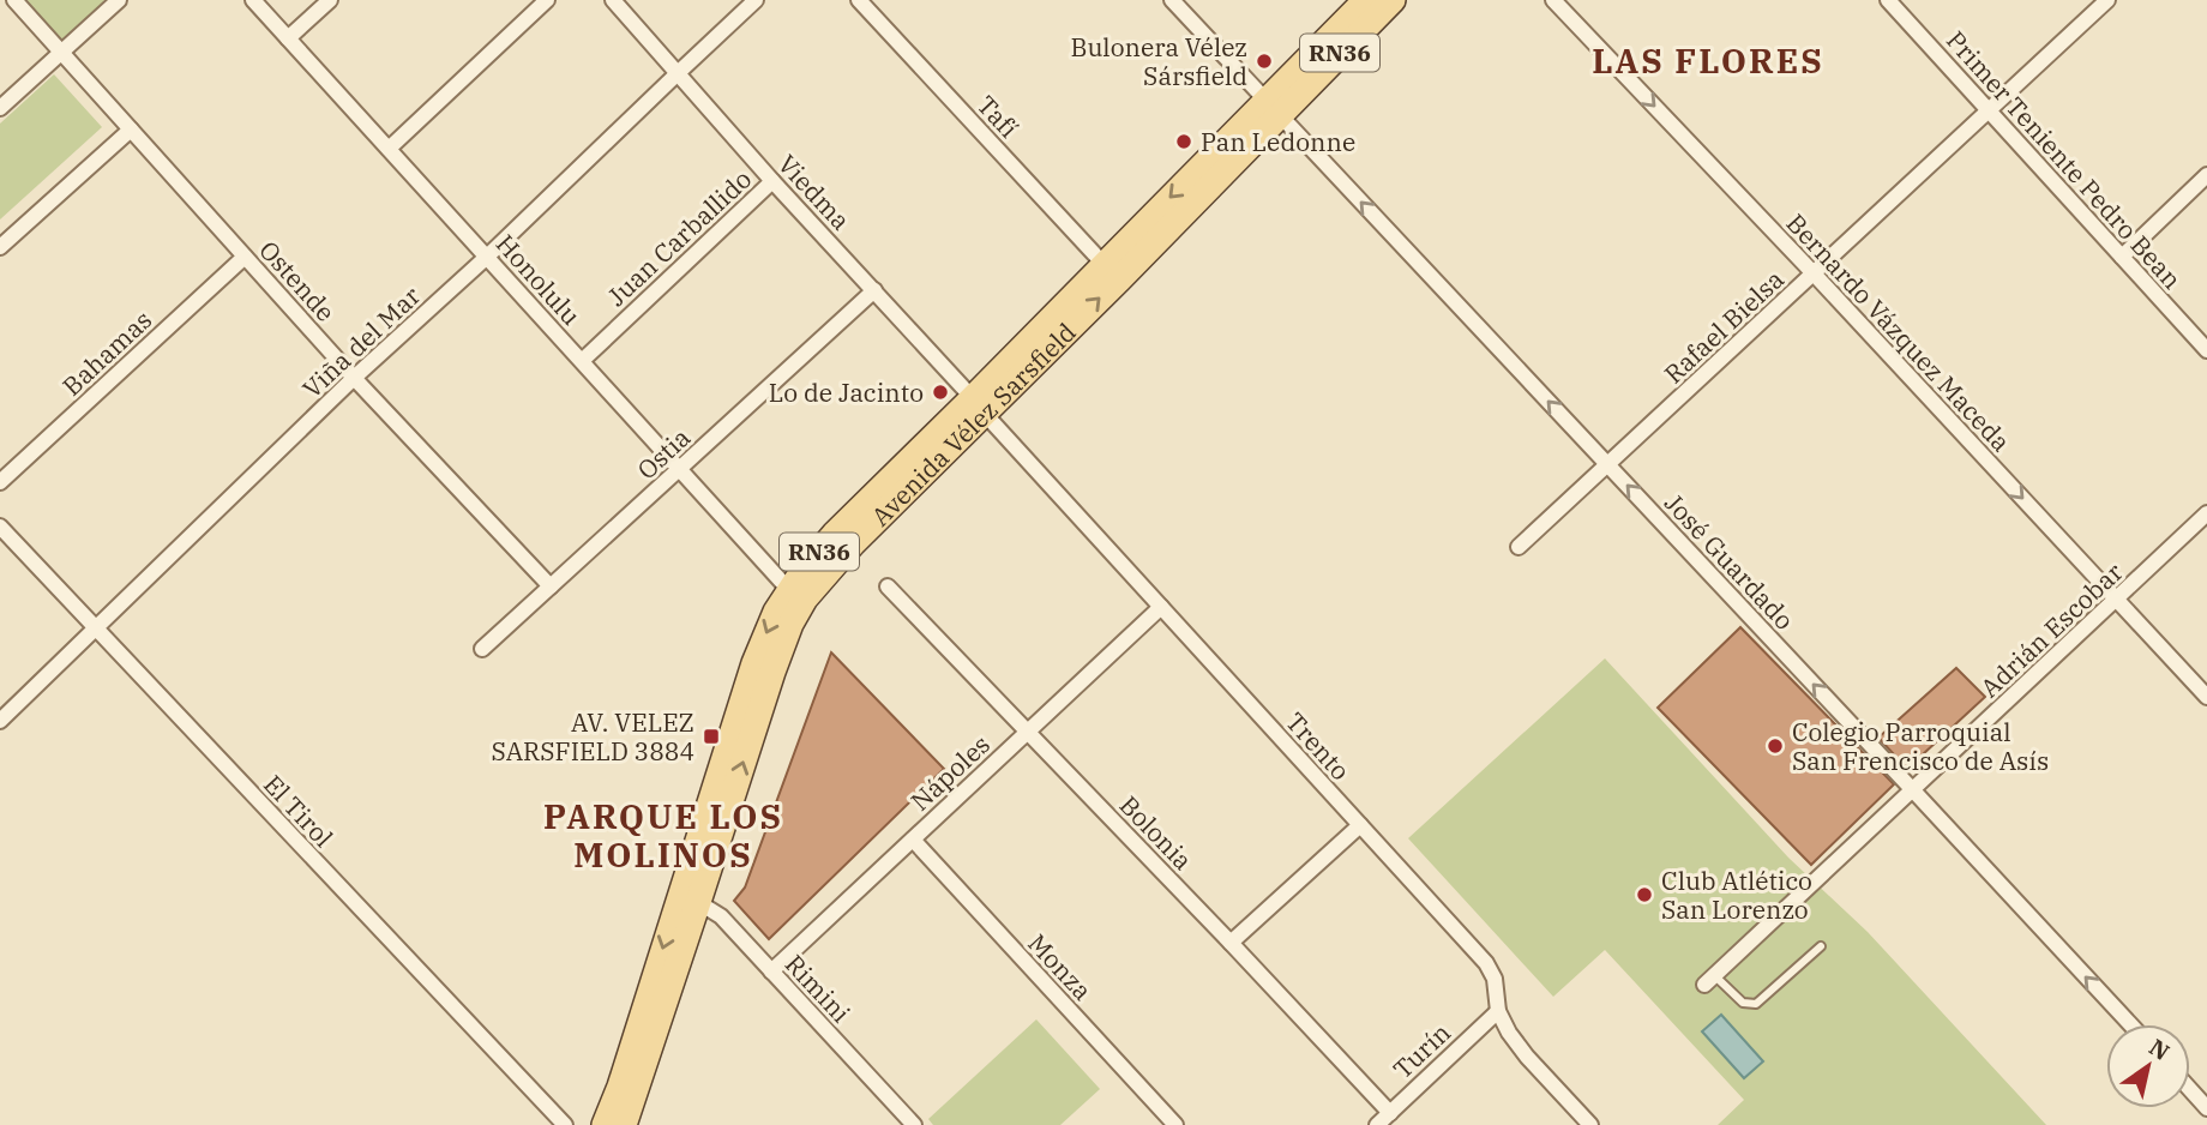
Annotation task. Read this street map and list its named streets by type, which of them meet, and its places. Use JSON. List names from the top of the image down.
{
  "streets": {
    "main road": ["RN36", "Avenida Vélez Sarsfield"],
    "street": [
      "Tafí",
      "Primer Teniente Pedro Bean",
      "Viedma",
      "Juan Carballido",
      "Honolulu",
      "Ostende",
      "Rafael Bielsa",
      "Bernardo Vázquez Maceda",
      "Viña del Mar",
      "Bahamas",
      "Ostia",
      "José Guardado",
      "Adrián Escobar",
      "Trento",
      "Nápoles",
      "El Tirol",
      "Bolonia",
      "Monza",
      "Rimini",
      "Turín"
    ]
  },
  "crossings": [
    ["Tafí", "Avenida Vélez Sarsfield"],
    ["Primer Teniente Pedro Bean", "Rafael Bielsa"],
    ["Viedma", "Juan Carballido"],
    ["Viedma", "Viña del Mar"],
    ["Viedma", "Avenida Vélez Sarsfield"],
    ["Viedma", "Ostia"],
    ["Viedma", "Trento"],
    ["Juan Carballido", "Honolulu"],
    ["Honolulu", "Viña del Mar"],
    ["Honolulu", "Avenida Vélez Sarsfield"],
    ["Honolulu", "Ostia"],
    ["Ostende", "Viña del Mar"],
    ["Ostende", "Bahamas"],
    ["Ostende", "Ostia"],
    ["Rafael Bielsa", "Bernardo Vázquez Maceda"],
    ["Rafael Bielsa", "José Guardado"],
    ["Bernardo Vázquez Maceda", "Adrián Escobar"],
    ["Viña del Mar", "El Tirol"],
    ["Avenida Vélez Sarsfield", "José Guardado"],
    ["Avenida Vélez Sarsfield", "Trento"],
    ["Avenida Vélez Sarsfield", "Rimini"],
    ["José Guardado", "Adrián Escobar"],
    ["Trento", "Nápoles"],
    ["Trento", "Turín"],
    ["Nápoles", "Bolonia"],
    ["Nápoles", "Monza"],
    ["Nápoles", "Rimini"],
    ["Bolonia", "Turín"]
  ],
  "one_way": ["Bernardo Vázquez Maceda", "José Guardado"],
  "districts": ["LAS FLORES", "PARQUE LOS MOLINOS"],
  "places": {
    "other": [
      "Bulonera Vélez Sársfield",
      "Pan Ledonne",
      "Lo de Jacinto",
      "Colegio Parroquial San Frencisco de Asís",
      "Club Atlético San Lorenzo"
    ],
    "transit": ["AV. VELEZ SARSFIELD 3884"]
  },
  "north": "top right"
}
